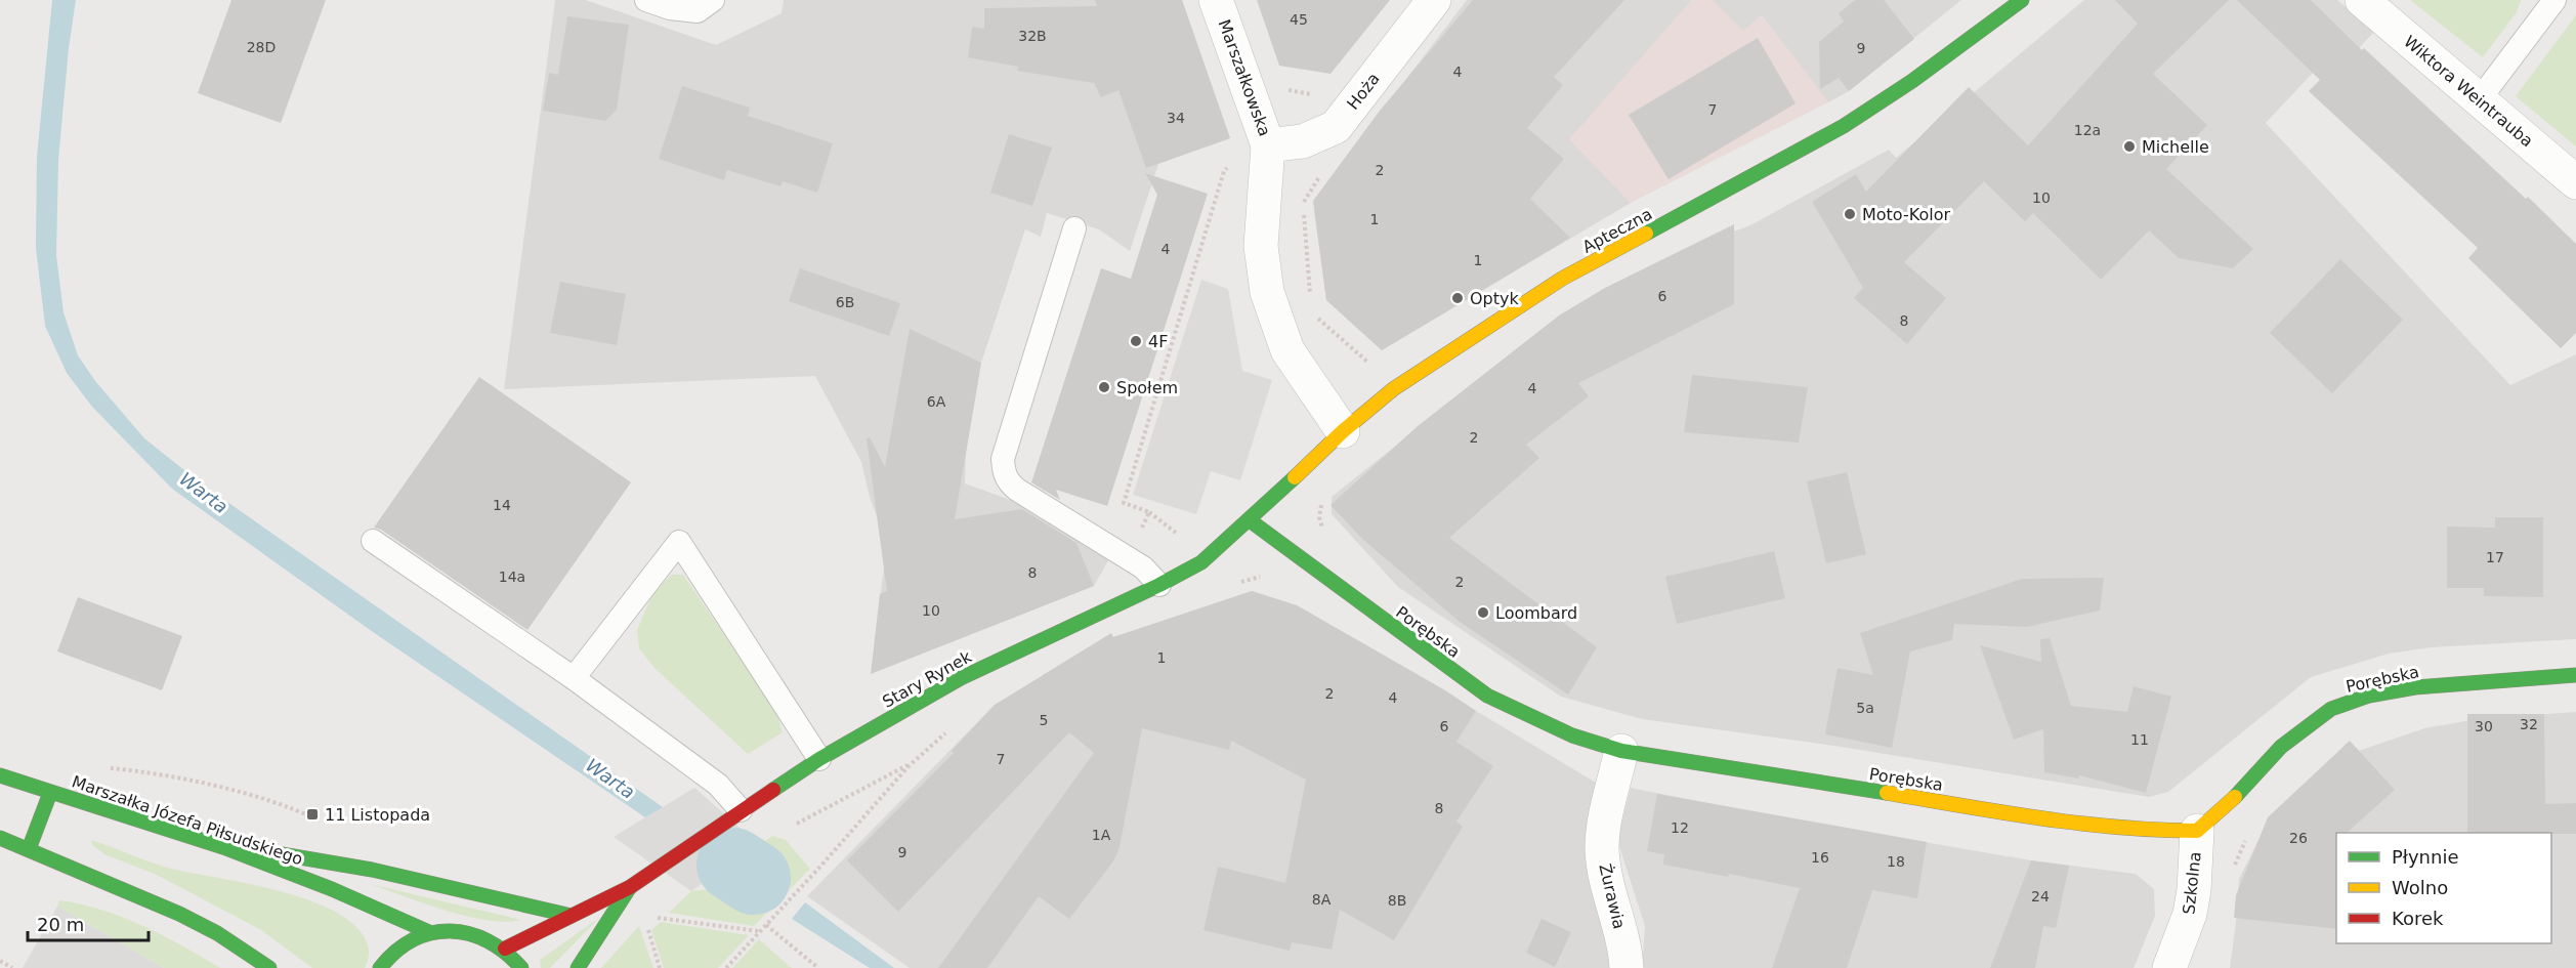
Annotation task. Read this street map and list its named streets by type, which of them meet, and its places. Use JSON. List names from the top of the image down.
{
  "streets": {
    "street": [
      "Marszałkowska",
      "Hoża",
      "Wiktora Weintrauba",
      "Apteczna",
      "Porębska",
      "Stary Rynek",
      "Marszałka Józefa Piłsudskiego",
      "Szkolna",
      "Żurawia"
    ]
  },
  "crossings": [
    ["Marszałkowska", "Hoża"],
    ["Marszałkowska", "Apteczna"],
    ["Apteczna", "Porębska"],
    ["Apteczna", "Stary Rynek"],
    ["Porębska", "Stary Rynek"],
    ["Porębska", "Szkolna"],
    ["Porębska", "Żurawia"]
  ],
  "water": ["Warta"],
  "places": {
    "other": [
      "Michelle",
      "Moto-Kolor",
      "Optyk",
      "4F",
      "Społem",
      "Loombard"
    ],
    "transit": ["11 Listopada"]
  },
  "house_numbers": [
    "45",
    "32B",
    "28D",
    "9",
    "4",
    "7",
    "34",
    "12a",
    "2",
    "10",
    "1",
    "4",
    "1",
    "6",
    "6B",
    "8",
    "4",
    "6A",
    "2",
    "14",
    "17",
    "8",
    "14a",
    "2",
    "10",
    "1",
    "2",
    "4",
    "5a",
    "5",
    "32",
    "6",
    "30",
    "11",
    "7",
    "8",
    "12",
    "1A",
    "26",
    "9",
    "16",
    "18",
    "24",
    "8A",
    "8B"
  ],
  "legend": ["Płynnie", "Wolno", "Korek"],
  "scale_bar": "20 m"
}
